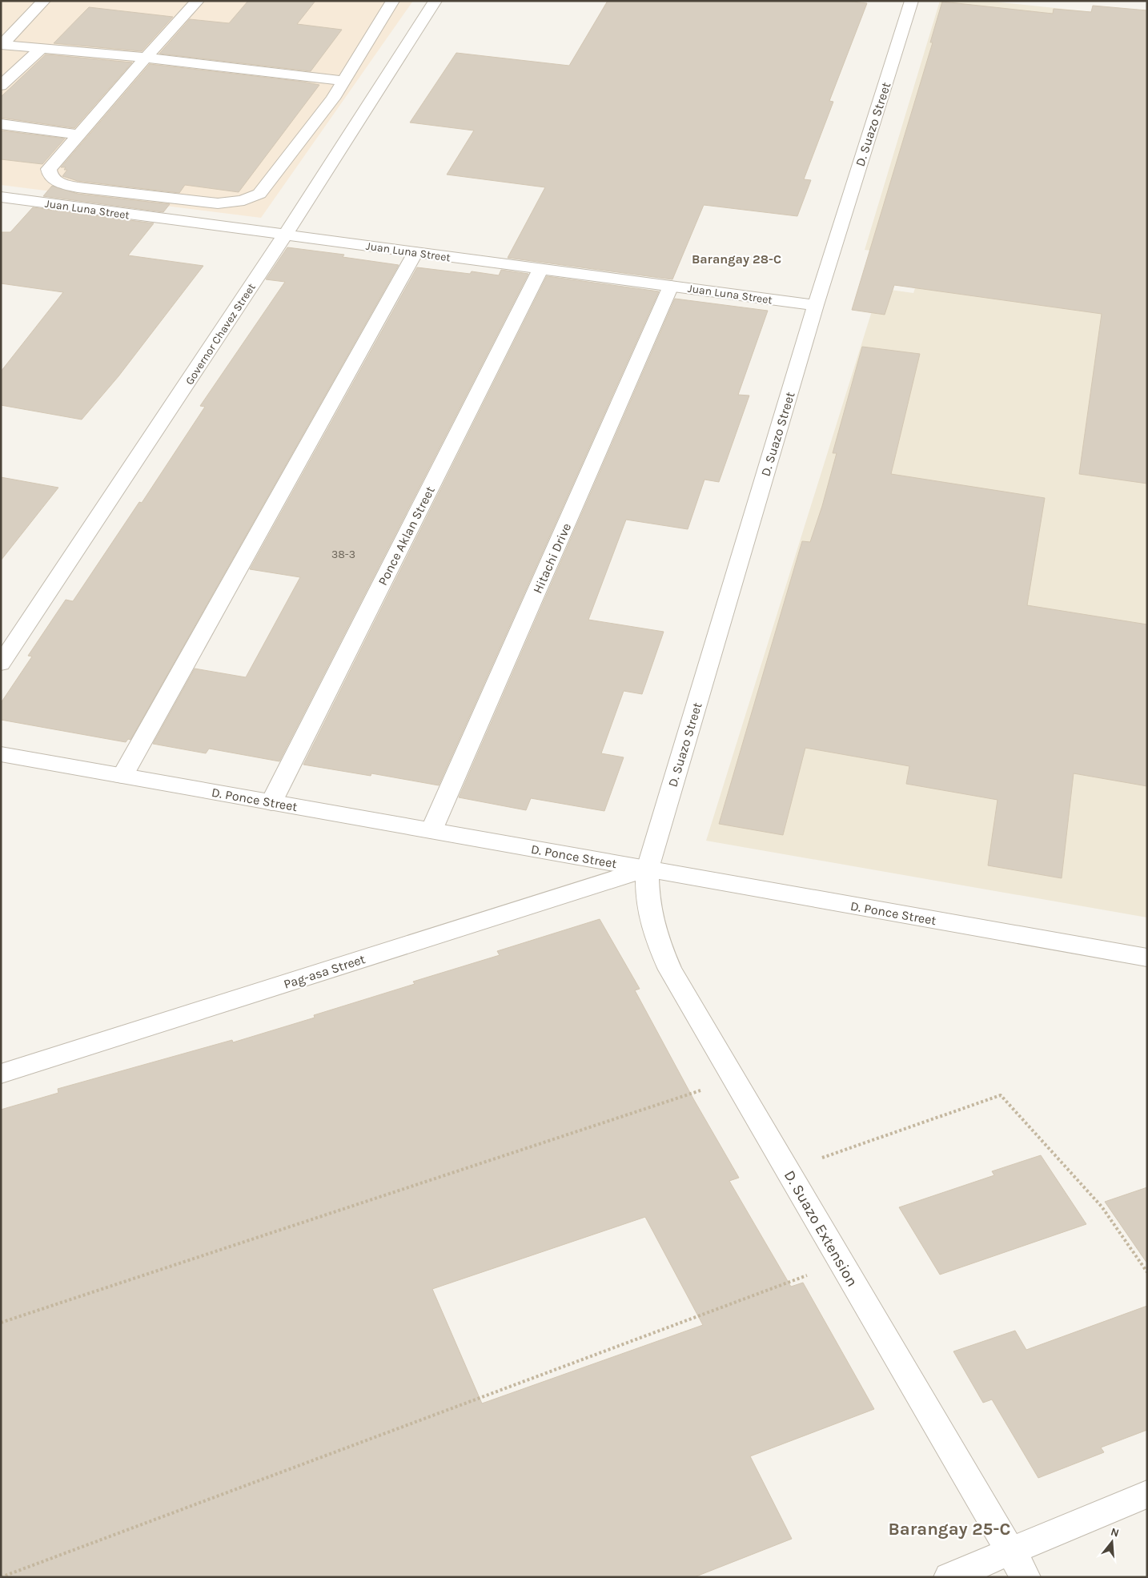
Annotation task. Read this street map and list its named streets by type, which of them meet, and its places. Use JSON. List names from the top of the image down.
{
  "streets": {
    "street": [
      "D. Suazo Street",
      "Juan Luna Street",
      "Governor Chavez Street",
      "Ponce Aklan Street",
      "Hitachi Drive",
      "D. Ponce Street",
      "Pag-asa Street",
      "D. Suazo Extension"
    ]
  },
  "crossings": [
    ["D. Suazo Street", "Juan Luna Street"],
    ["D. Suazo Street", "D. Ponce Street"],
    ["D. Suazo Street", "Pag-asa Street"],
    ["D. Suazo Street", "D. Suazo Extension"],
    ["Juan Luna Street", "Governor Chavez Street"],
    ["Juan Luna Street", "Ponce Aklan Street"],
    ["Juan Luna Street", "Hitachi Drive"],
    ["Ponce Aklan Street", "D. Ponce Street"],
    ["Hitachi Drive", "D. Ponce Street"],
    ["D. Ponce Street", "Pag-asa Street"],
    ["D. Ponce Street", "D. Suazo Extension"],
    ["Pag-asa Street", "D. Suazo Extension"]
  ],
  "districts": ["Barangay 28-C", "Barangay 25-C"],
  "house_numbers": ["38-3"],
  "north": "top"
}
